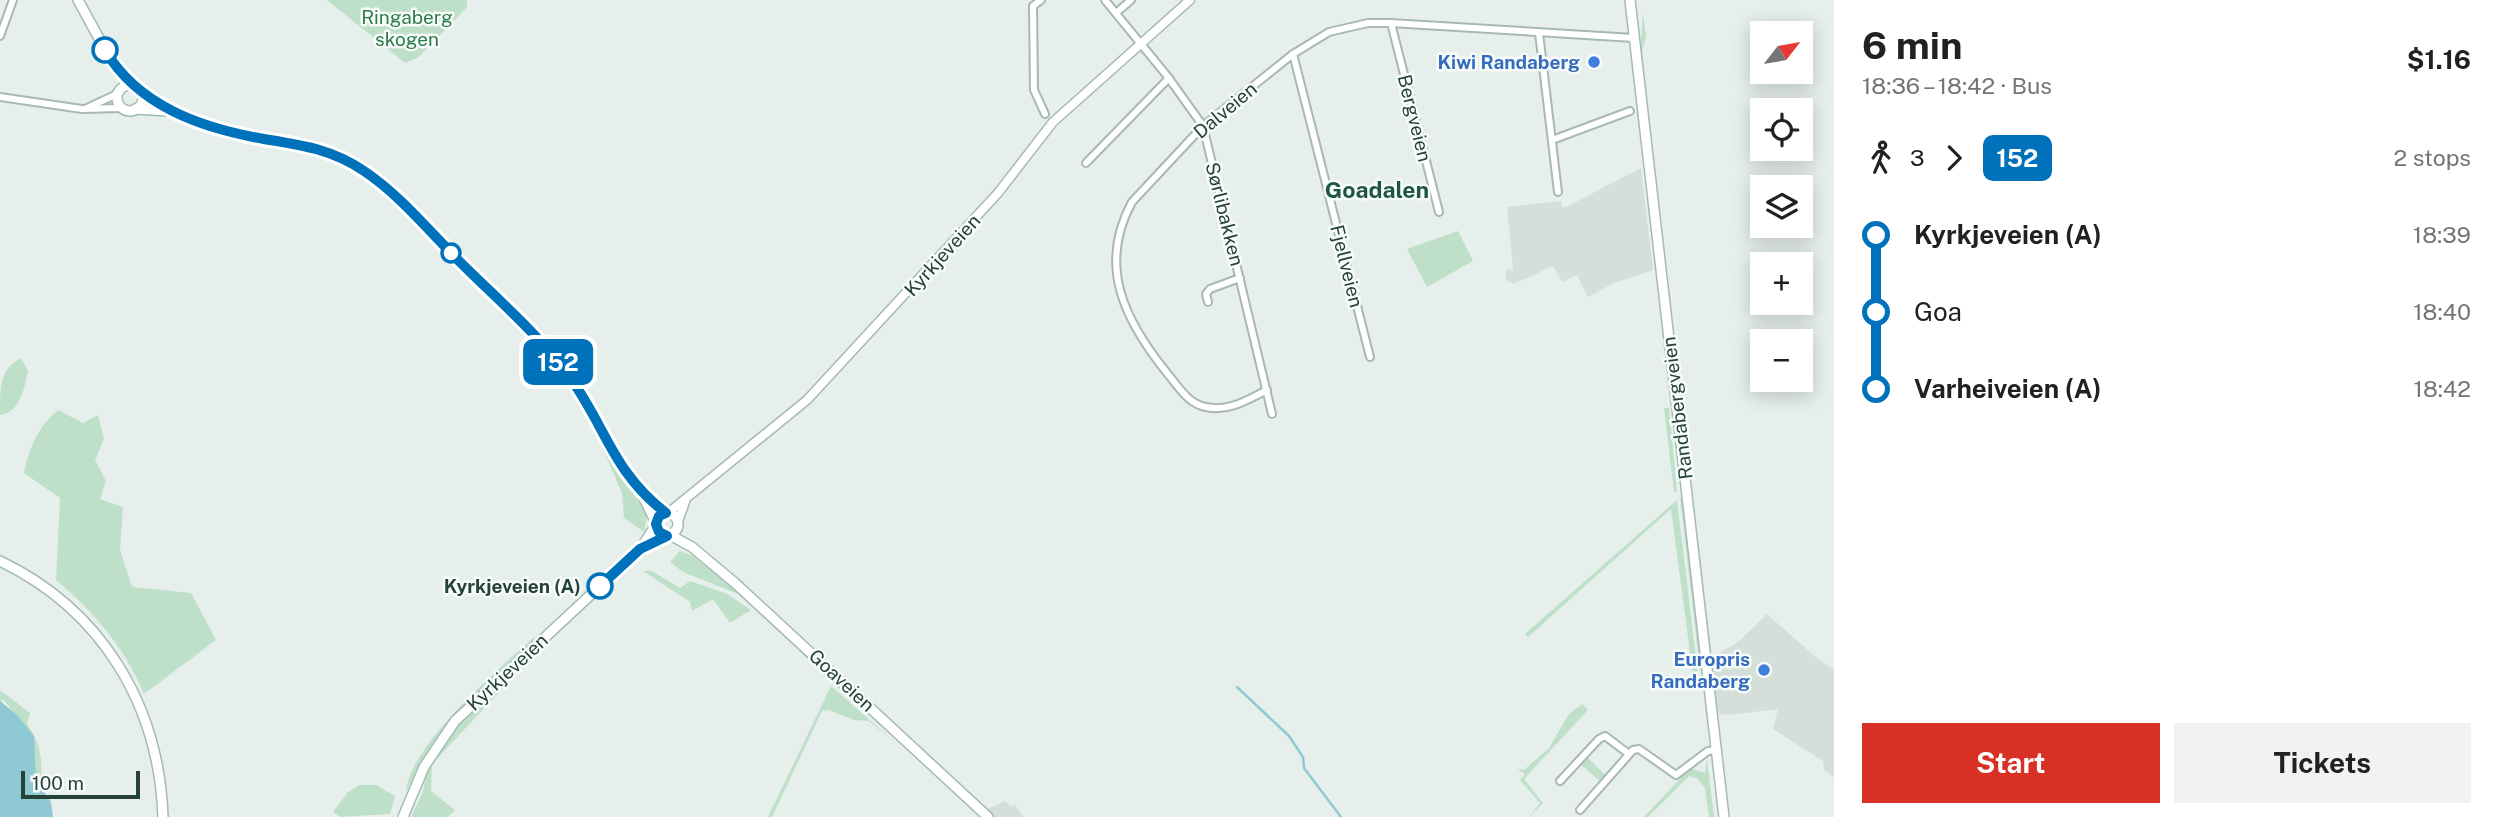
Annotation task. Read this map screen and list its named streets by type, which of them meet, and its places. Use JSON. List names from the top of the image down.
{
  "streets": {
    "main road": ["Kyrkjeveien", "Randabergveien", "Goaveien"],
    "street": [
      "Dalveien",
      "Bergveien",
      "Sørlibakken",
      "Fjellveien"
    ]
  },
  "crossings": [
    ["Dalveien", "Bergveien"],
    ["Dalveien", "Sørlibakken"],
    ["Dalveien", "Fjellveien"],
    ["Dalveien", "Randabergveien"],
    ["Sørlibakken", "Kyrkjeveien"],
    ["Kyrkjeveien", "Goaveien"]
  ],
  "districts": ["Goadalen"],
  "parks": ["Ringaberg skogen"],
  "places": ["Kiwi Randaberg", "Kyrkjeveien (A)", "Europris Randaberg"],
  "lines": ["bus line 152"],
  "scale_bar": "100 m",
  "north": "top right",
  "page": {
    "on_map": "152",
    "heading": ["6 min", "18:36 – 18:42 · Bus", "$1.16"],
    "map_buttons": ["+", "−"],
    "legs": ["3", "152", "2 stops"],
    "list": [
      {
        "name": "Kyrkjeveien (A)",
        "value": "18:39"
      },
      {
        "name": "Goa",
        "value": "18:40"
      },
      {
        "name": "Varheiveien (A)",
        "value": "18:42"
      }
    ],
    "buttons": ["Start", "Tickets"],
    "scale": "100 m"
  }
}
